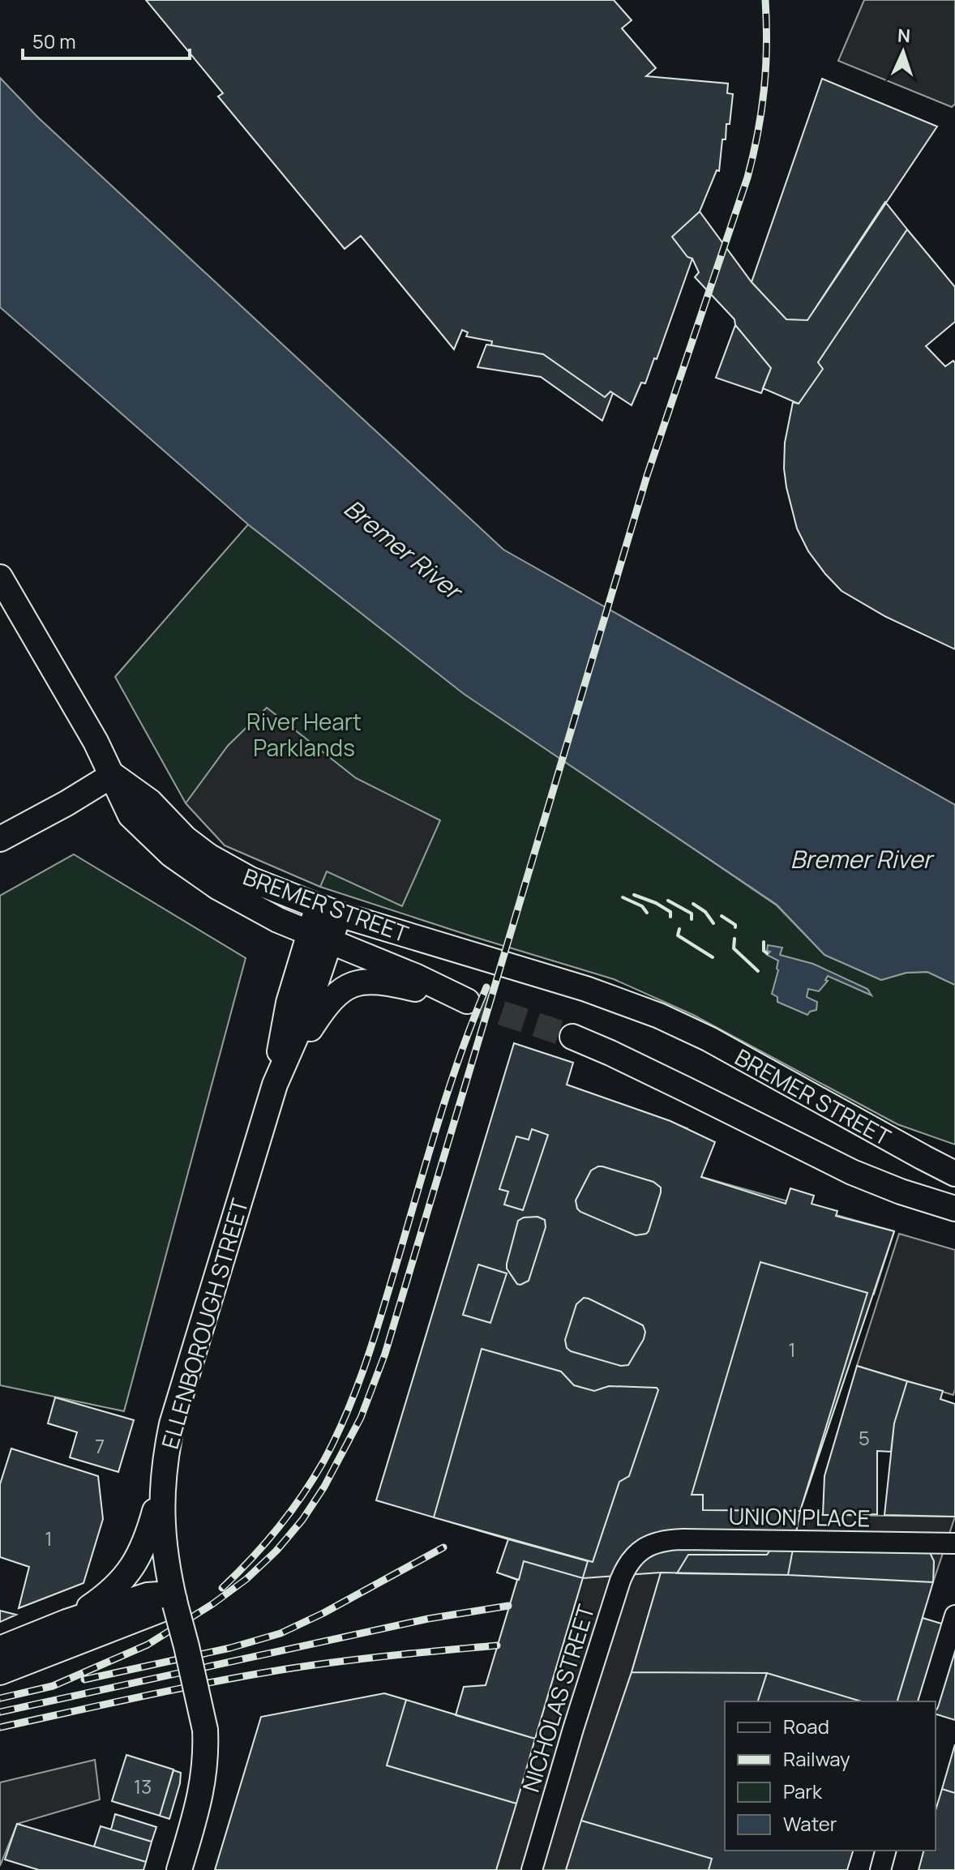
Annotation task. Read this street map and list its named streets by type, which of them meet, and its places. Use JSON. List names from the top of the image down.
{
  "streets": {
    "street": [
      "BREMER STREET",
      "ELLENBOROUGH STREET",
      "UNION PLACE",
      "NICHOLAS STREET"
    ]
  },
  "crossings": [
    ["BREMER STREET", "ELLENBOROUGH STREET"],
    ["UNION PLACE", "NICHOLAS STREET"]
  ],
  "water": ["Bremer River"],
  "parks": ["River Heart Parklands"],
  "house_numbers": [
    "1",
    "5",
    "7",
    "1",
    "13"
  ],
  "legend": [
    "Road",
    "Railway",
    "Park",
    "Water"
  ],
  "scale_bar": "50 m",
  "north": "top"
}
